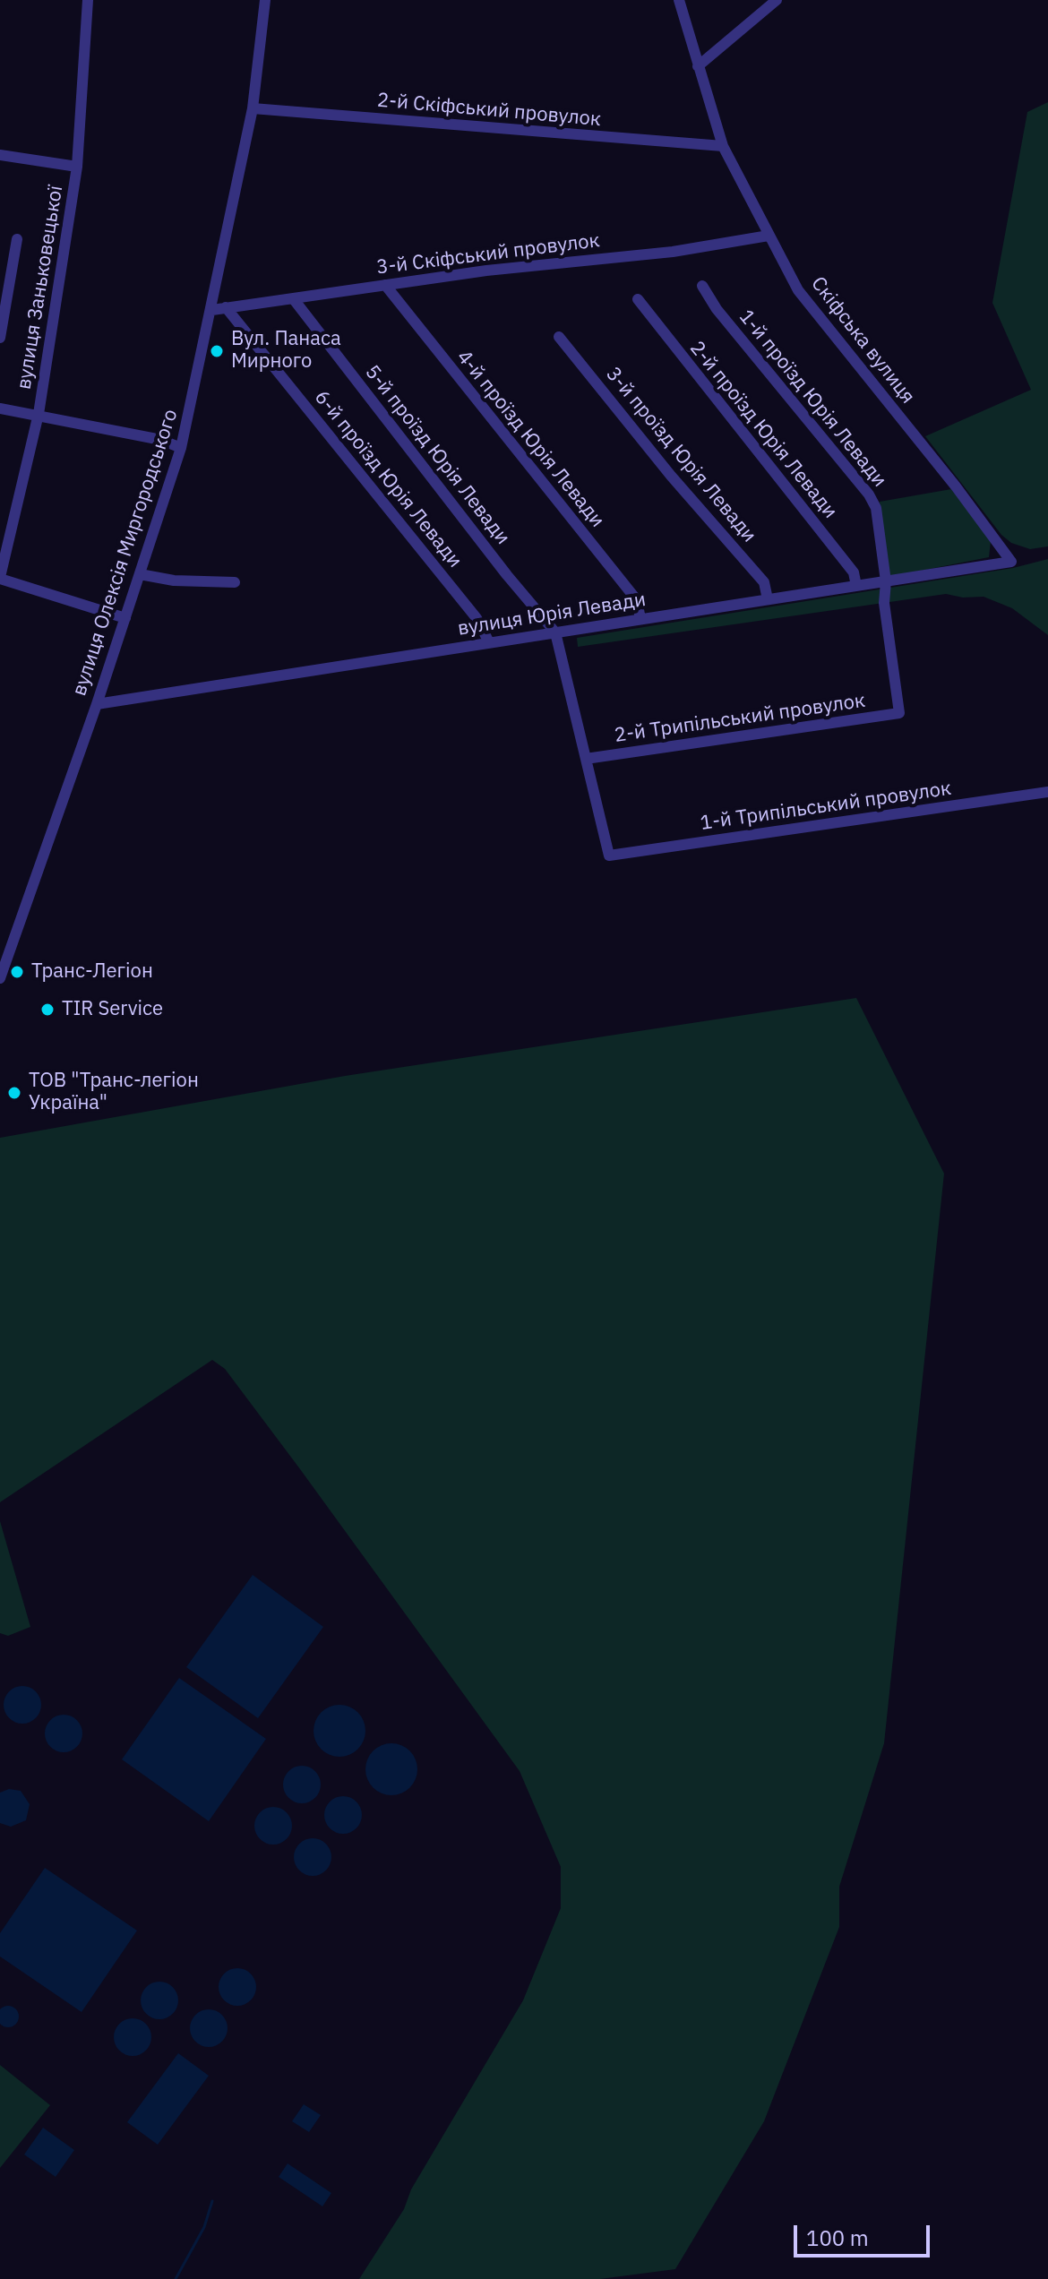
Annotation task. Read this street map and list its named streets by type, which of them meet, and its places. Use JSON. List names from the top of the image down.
{
  "streets": {
    "street": [
      "2-й Скіфський провулок",
      "3-й Скіфський провулок",
      "вулиця Заньковецької",
      "Скіфська вулиця",
      "1-й проїзд Юрія Левади",
      "2-й проїзд Юрія Левади",
      "4-й проїзд Юрія Левади",
      "5-й проїзд Юрія Левади",
      "3-й проїзд Юрія Левади",
      "6-й проїзд Юрія Левади",
      "вулиця Олексія Миргородського",
      "вулиця Юрія Левади",
      "2-й Трипільський провулок",
      "1-й Трипільський провулок"
    ]
  },
  "crossings": [
    ["2-й Скіфський провулок", "Скіфська вулиця"],
    ["2-й Скіфський провулок", "вулиця Олексія Миргородського"],
    ["3-й Скіфський провулок", "Скіфська вулиця"],
    ["3-й Скіфський провулок", "4-й проїзд Юрія Левади"],
    ["3-й Скіфський провулок", "5-й проїзд Юрія Левади"],
    ["3-й Скіфський провулок", "6-й проїзд Юрія Левади"],
    ["3-й Скіфський провулок", "вулиця Олексія Миргородського"],
    ["Скіфська вулиця", "вулиця Юрія Левади"],
    ["1-й проїзд Юрія Левади", "вулиця Юрія Левади"],
    ["1-й проїзд Юрія Левади", "2-й Трипільський провулок"],
    ["2-й проїзд Юрія Левади", "вулиця Юрія Левади"],
    ["4-й проїзд Юрія Левади", "вулиця Юрія Левади"],
    ["5-й проїзд Юрія Левади", "вулиця Юрія Левади"],
    ["3-й проїзд Юрія Левади", "вулиця Юрія Левади"],
    ["6-й проїзд Юрія Левади", "вулиця Юрія Левади"],
    ["вулиця Олексія Миргородського", "вулиця Юрія Левади"],
    ["2-й Трипільський провулок", "1-й Трипільський провулок"]
  ],
  "places": [
    "Вул. Панаса Мирного",
    "Транс-Легіон",
    "TIR Service",
    "ТОВ \"Транс-легіон Україна\""
  ],
  "scale_bar": "100 m"
}
